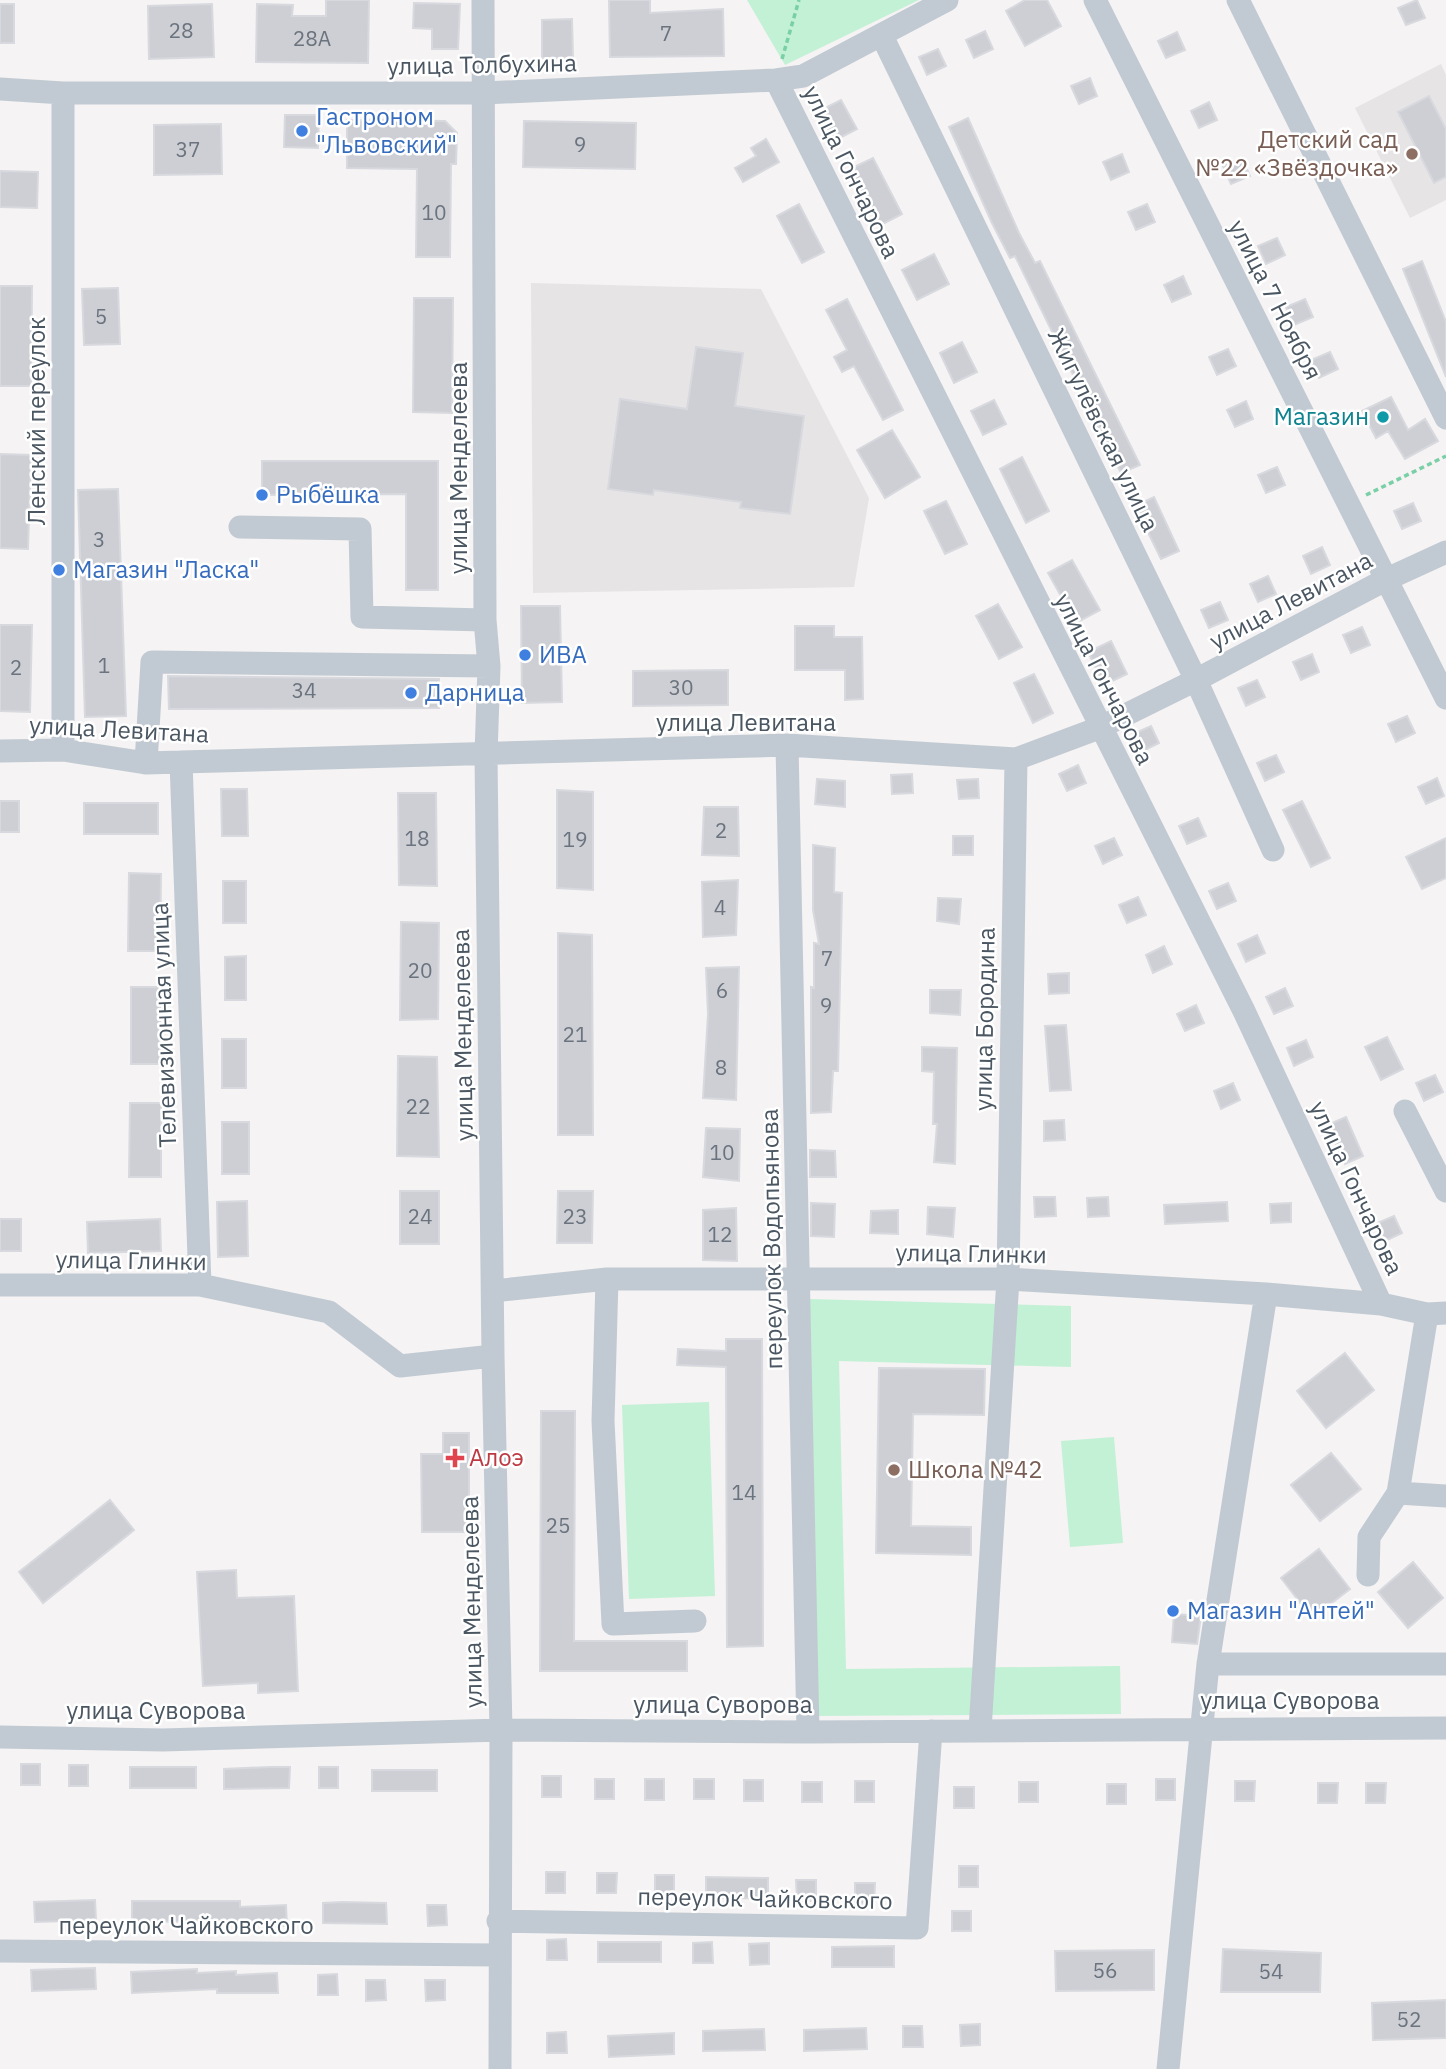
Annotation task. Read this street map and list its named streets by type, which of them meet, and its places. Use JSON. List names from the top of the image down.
{
  "streets": {
    "street": [
      "улица Толбухина",
      "улица Гончарова",
      "улица 7 Ноября",
      "Ленский переулок",
      "Жигулёвская улица",
      "улица Менделеева",
      "улица Левитана",
      "улица Бородина",
      "Телевизионная улица",
      "переулок Водопьянова",
      "улица Глинки",
      "улица Суворова",
      "переулок Чайковского"
    ]
  },
  "crossings": [
    ["улица Толбухина", "улица Гончарова"],
    ["улица Толбухина", "Ленский переулок"],
    ["улица Толбухина", "Жигулёвская улица"],
    ["улица Толбухина", "улица Менделеева"],
    ["улица Гончарова", "улица Левитана"],
    ["улица Гончарова", "улица Глинки"],
    ["улица 7 Ноября", "улица Левитана"],
    ["Ленский переулок", "улица Левитана"],
    ["Жигулёвская улица", "улица Левитана"],
    ["улица Менделеева", "улица Левитана"],
    ["улица Менделеева", "улица Глинки"],
    ["улица Менделеева", "улица Суворова"],
    ["улица Менделеева", "переулок Чайковского"],
    ["улица Левитана", "улица Бородина"],
    ["улица Левитана", "Телевизионная улица"],
    ["улица Левитана", "переулок Водопьянова"],
    ["улица Бородина", "улица Глинки"],
    ["улица Бородина", "улица Суворова"],
    ["Телевизионная улица", "улица Глинки"],
    ["переулок Водопьянова", "улица Глинки"],
    ["переулок Водопьянова", "улица Суворова"],
    ["улица Суворова", "переулок Чайковского"]
  ],
  "places": {
    "other": [
      "Гастроном \"Львовский\"",
      "Детский сад №22 «Звёздочка»",
      "Магазин",
      "Рыбёшка",
      "Магазин \"Ласка\"",
      "ИВА",
      "Дарница",
      "Школа №42",
      "Магазин \"Антей\""
    ],
    "health": ["Алоэ"]
  },
  "house_numbers": [
    "28",
    "7",
    "28А",
    "9",
    "37",
    "10",
    "5",
    "3",
    "1",
    "2",
    "30",
    "34",
    "2",
    "18",
    "19",
    "4",
    "7",
    "20",
    "6",
    "9",
    "21",
    "8",
    "22",
    "10",
    "24",
    "23",
    "12",
    "14",
    "25",
    "56",
    "54",
    "52"
  ]
}
